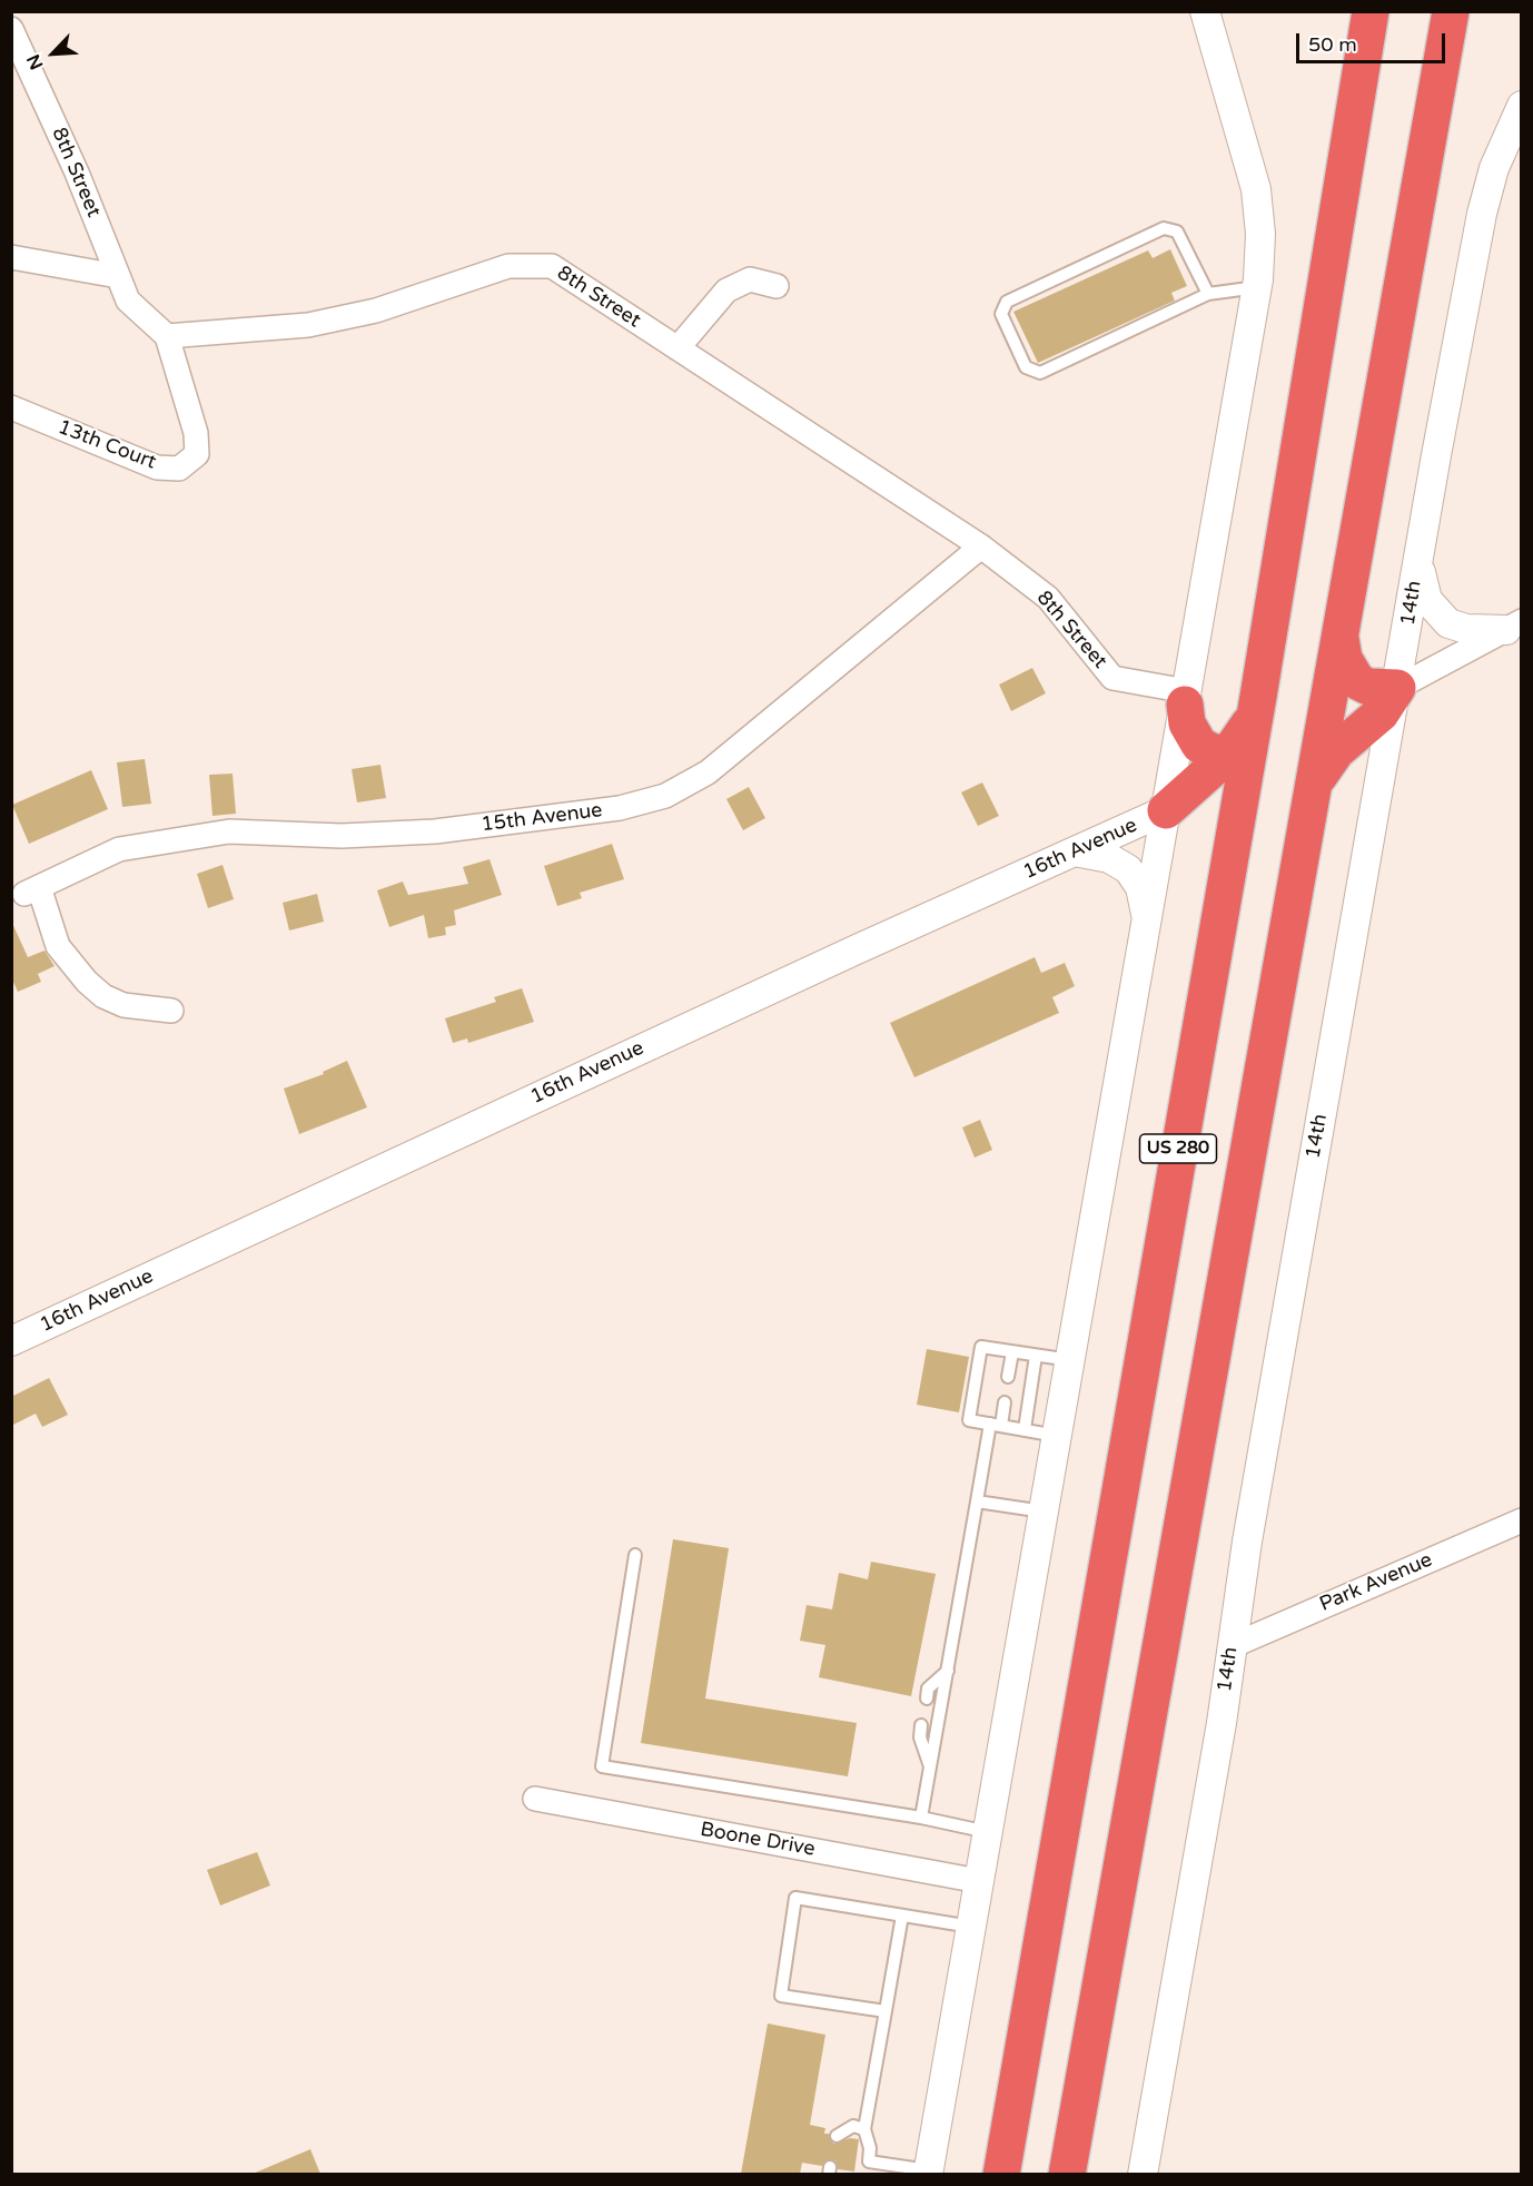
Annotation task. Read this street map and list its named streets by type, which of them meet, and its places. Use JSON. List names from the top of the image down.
{
  "streets": {
    "highway": ["US 280"],
    "street": [
      "8th Street",
      "13th Court",
      "14th",
      "15th Avenue",
      "16th Avenue",
      "Park Avenue",
      "Boone Drive"
    ]
  },
  "crossings": [
    ["8th Street", "13th Court"],
    ["8th Street", "15th Avenue"],
    ["14th", "Park Avenue"]
  ],
  "scale_bar": "50 m",
  "north": "bottom left"
}
